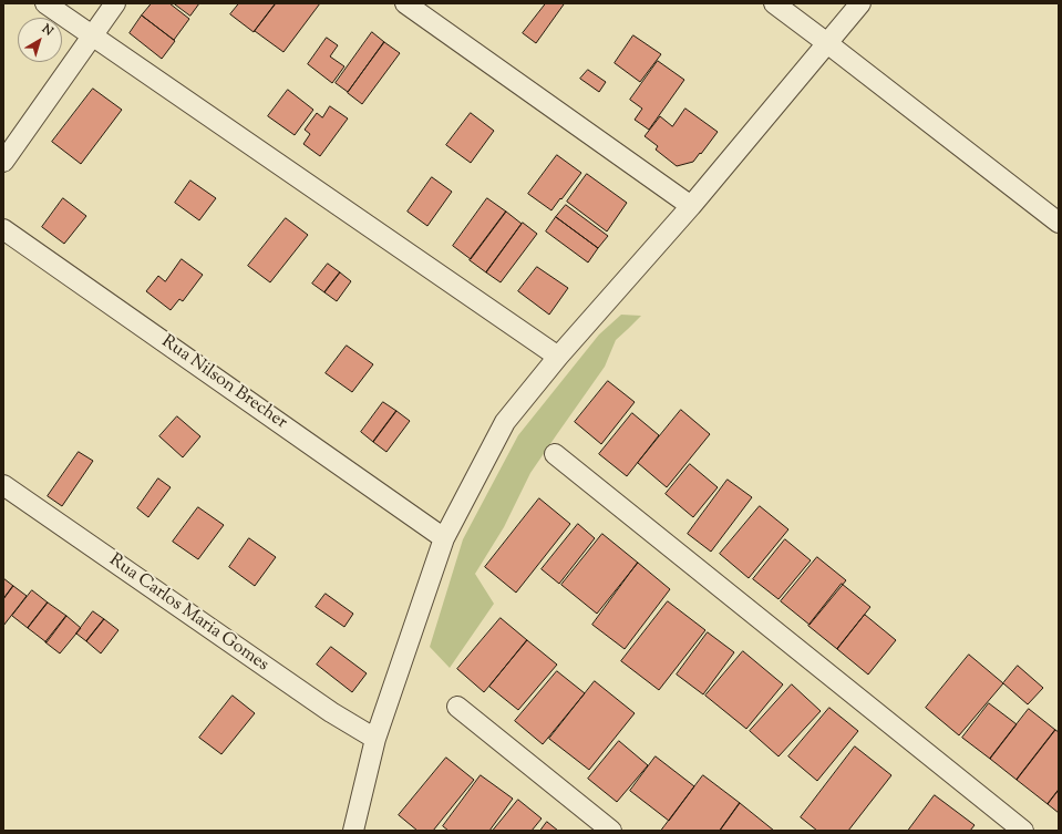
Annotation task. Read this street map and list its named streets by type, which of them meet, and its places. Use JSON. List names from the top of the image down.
{
  "streets": {
    "street": ["Rua Nilson Brecher", "Rua Carlos Maria Gomes"]
  },
  "north": "top right"
}
